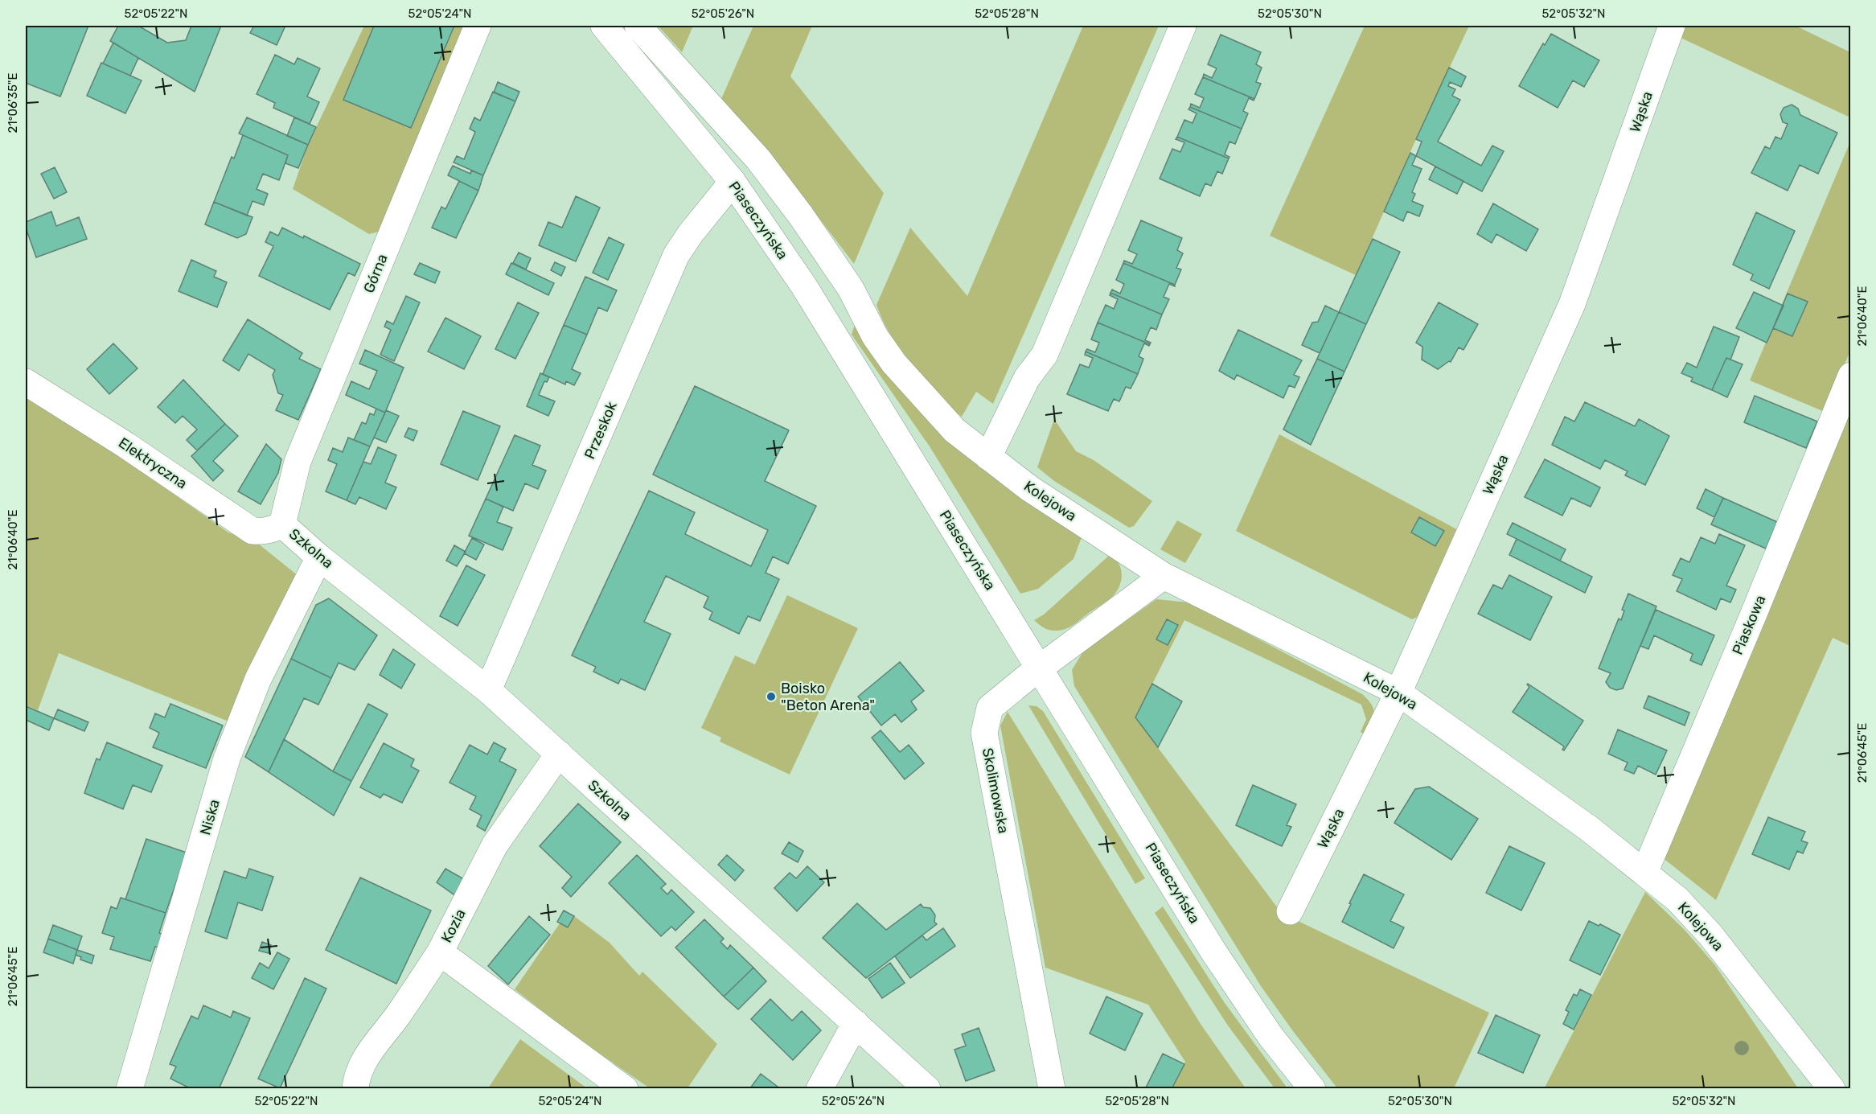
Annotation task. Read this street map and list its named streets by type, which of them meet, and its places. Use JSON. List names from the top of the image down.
{
  "streets": {
    "street": [
      "Wąska",
      "Piaseczyńska",
      "Górna",
      "Przeskok",
      "Elektryczna",
      "Kolejowa",
      "Szkolna",
      "Piaskowa",
      "Skolimowska",
      "Niska",
      "Kozia"
    ]
  },
  "crossings": [
    ["Wąska", "Kolejowa"],
    ["Piaseczyńska", "Przeskok"],
    ["Piaseczyńska", "Skolimowska"],
    ["Górna", "Elektryczna"],
    ["Górna", "Szkolna"],
    ["Przeskok", "Szkolna"],
    ["Elektryczna", "Szkolna"],
    ["Kolejowa", "Piaskowa"],
    ["Kolejowa", "Skolimowska"],
    ["Szkolna", "Niska"],
    ["Szkolna", "Kozia"]
  ],
  "places": ["Boisko \"Beton Arena\""],
  "coordinates": [
    "52°05'22\"N",
    "52°05'24\"N",
    "52°05'26\"N",
    "52°05'28\"N",
    "52°05'30\"N",
    "52°05'32\"N",
    "21°06'35\"E",
    "21°06'40\"E",
    "21°06'45\"E"
  ]
}
